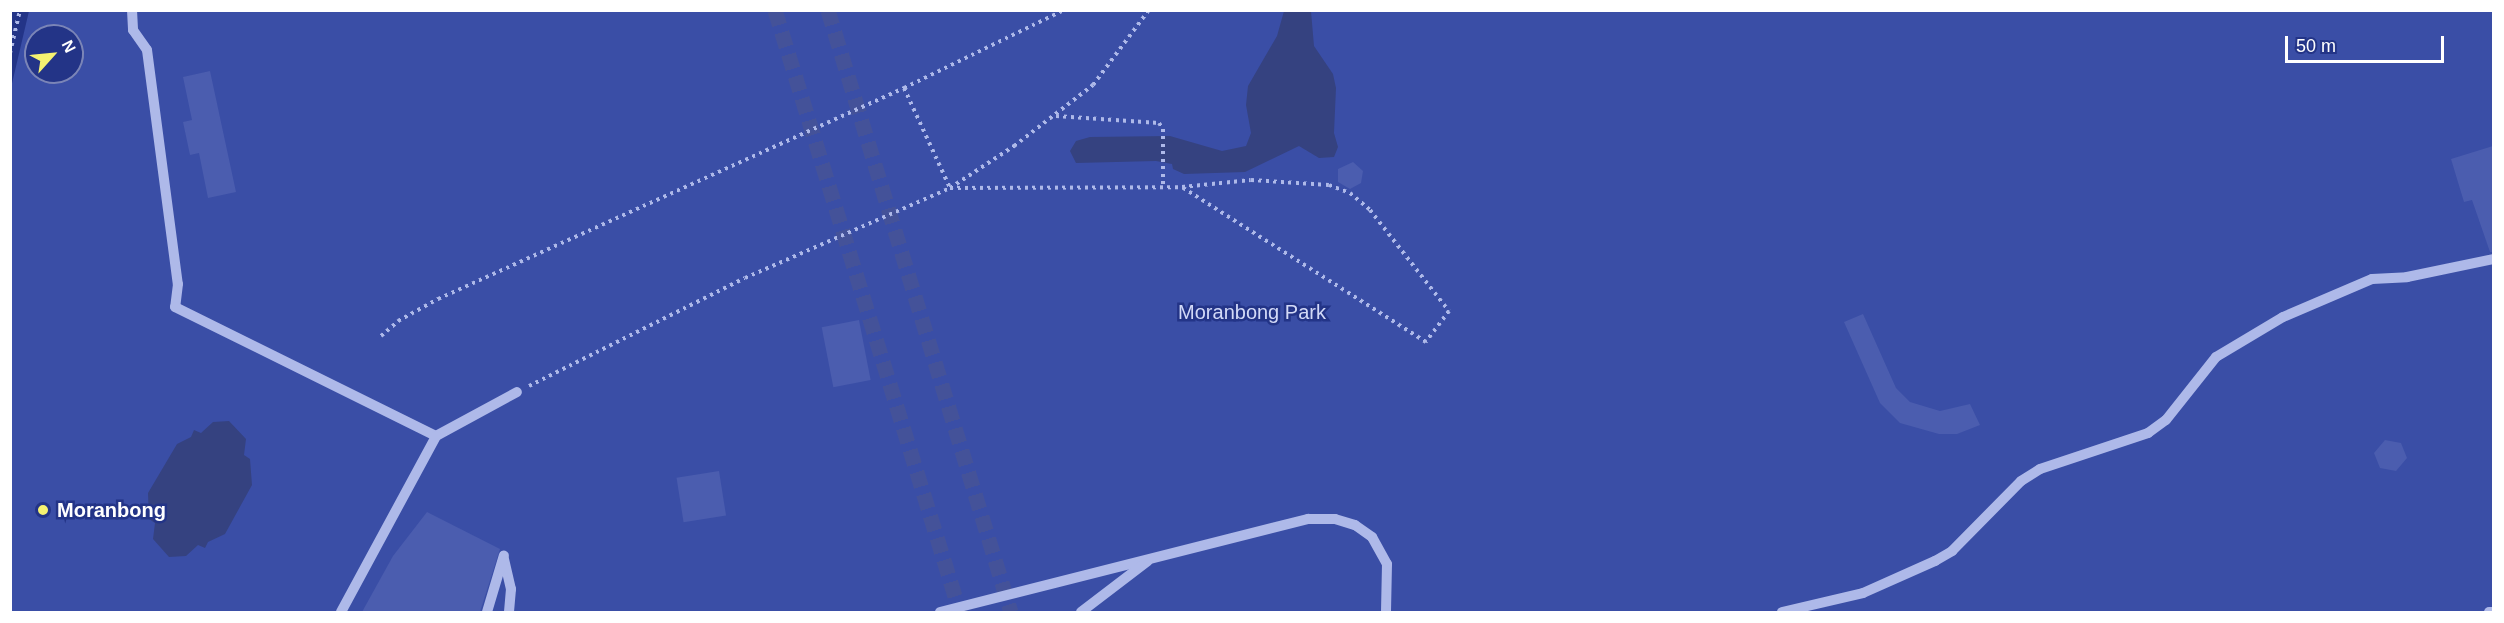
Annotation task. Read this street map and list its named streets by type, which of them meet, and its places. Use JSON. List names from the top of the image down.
{
  "parks": ["Moranbong Park"],
  "places": ["Moranbong"],
  "scale_bar": "50 m",
  "north": "top right"
}
